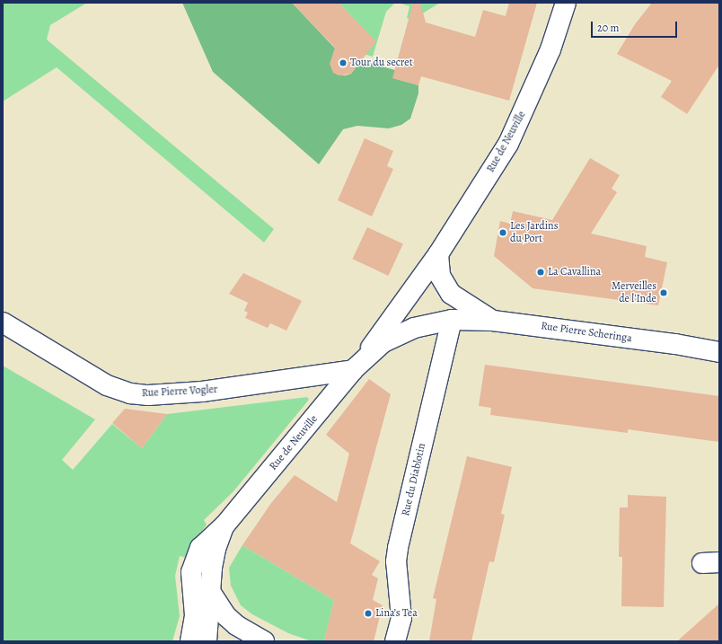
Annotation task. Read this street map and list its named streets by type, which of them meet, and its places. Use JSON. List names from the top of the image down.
{
  "streets": {
    "street": [
      "Rue de Neuville",
      "Rue Pierre Scheringa",
      "Rue Pierre Vogler",
      "Rue du Diablotin"
    ]
  },
  "crossings": [
    ["Rue de Neuville", "Rue Pierre Scheringa"],
    ["Rue de Neuville", "Rue Pierre Vogler"],
    ["Rue de Neuville", "Rue du Diablotin"],
    ["Rue Pierre Scheringa", "Rue du Diablotin"]
  ],
  "places": [
    "Tour du secret",
    "Les Jardins du Port",
    "La Cavallina",
    "Merveilles de l'Inde",
    "Lina’s Tea"
  ],
  "scale_bar": "20 m"
}
